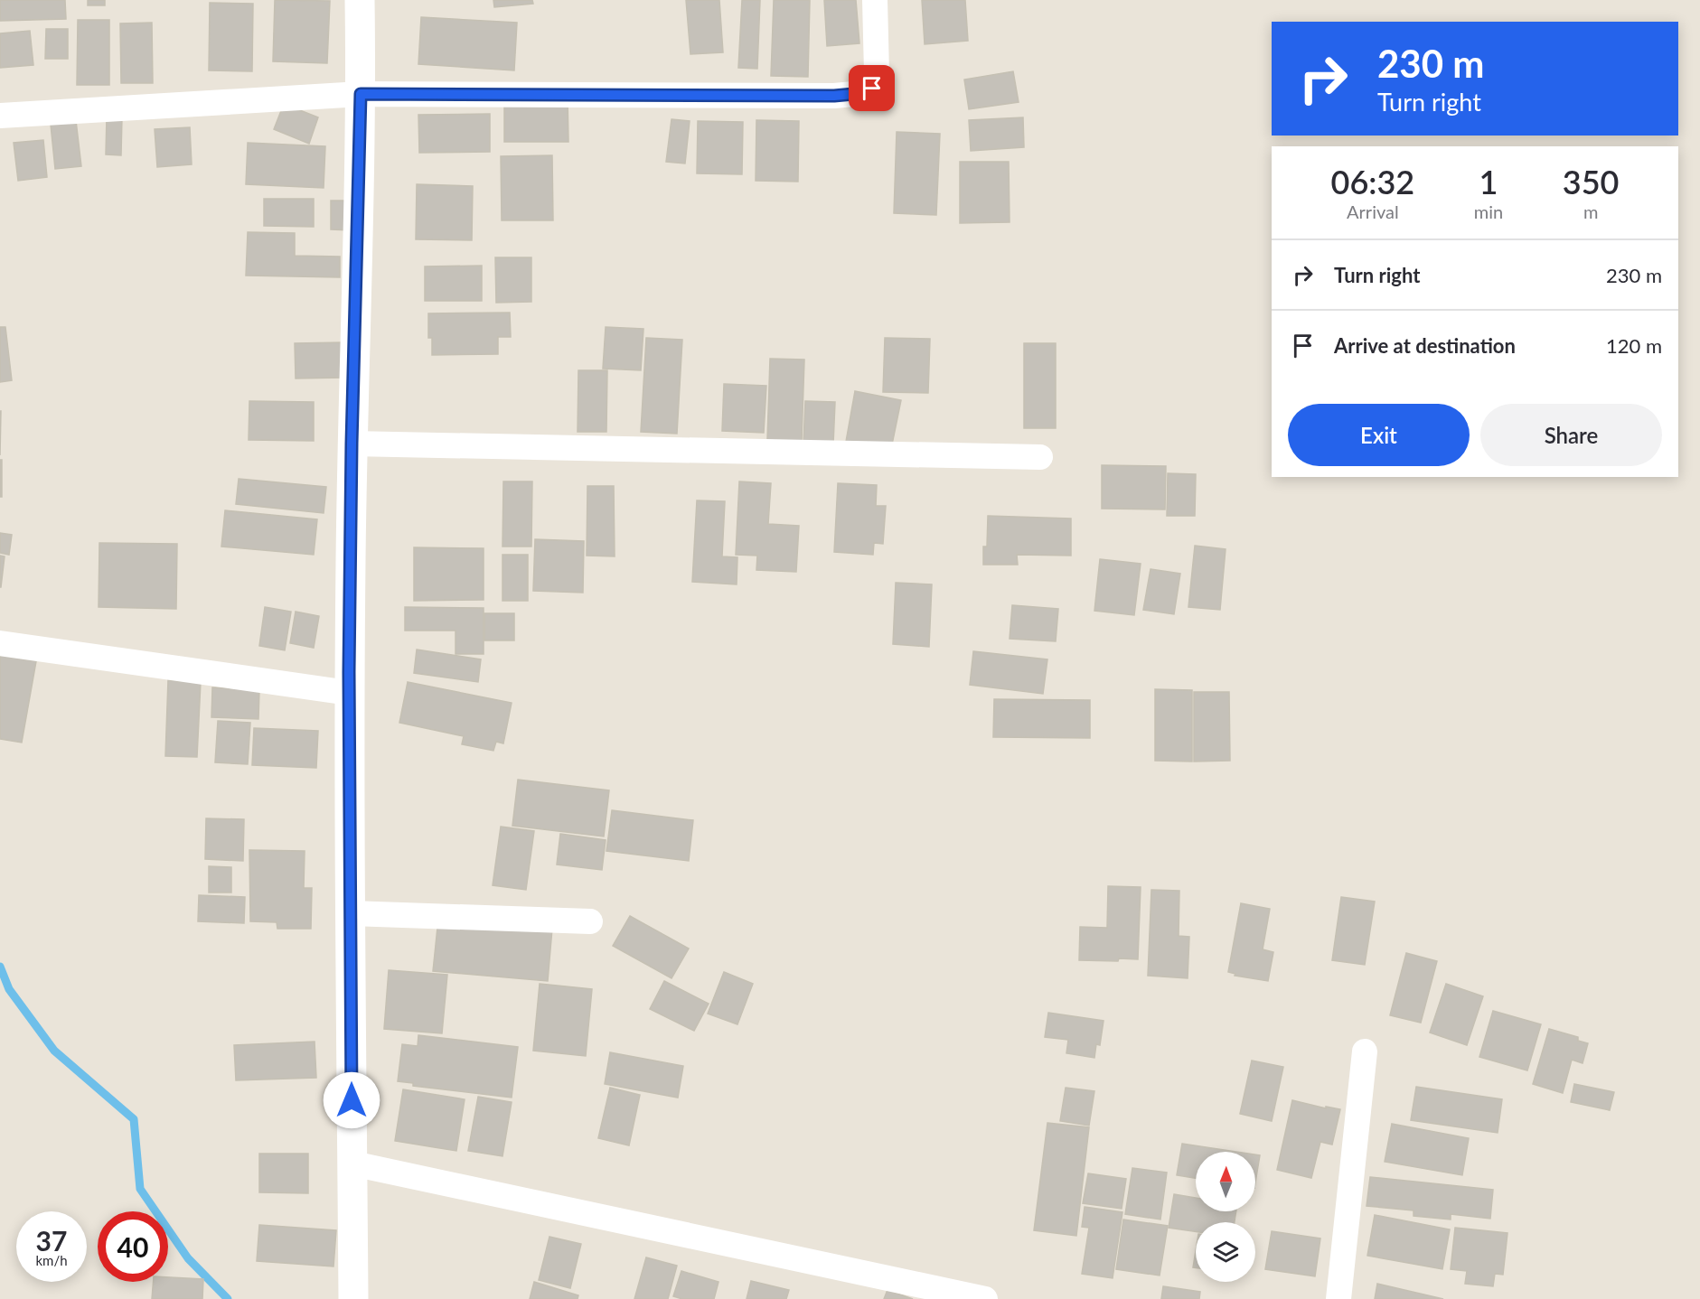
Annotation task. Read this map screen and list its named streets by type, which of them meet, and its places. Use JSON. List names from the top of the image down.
{
  "north": "top",
  "page": {
    "turn": ["230 m", "Turn right"],
    "eta": [
      "06:32",
      "Arrival",
      "1",
      "min",
      "350",
      "m"
    ],
    "list": [
      {
        "name": "Turn right",
        "value": "230 m"
      },
      {
        "name": "Arrive at destination",
        "value": "120 m"
      }
    ],
    "buttons": ["Exit", "Share"],
    "speed": "37 km/h",
    "limit": "40"
  }
}
